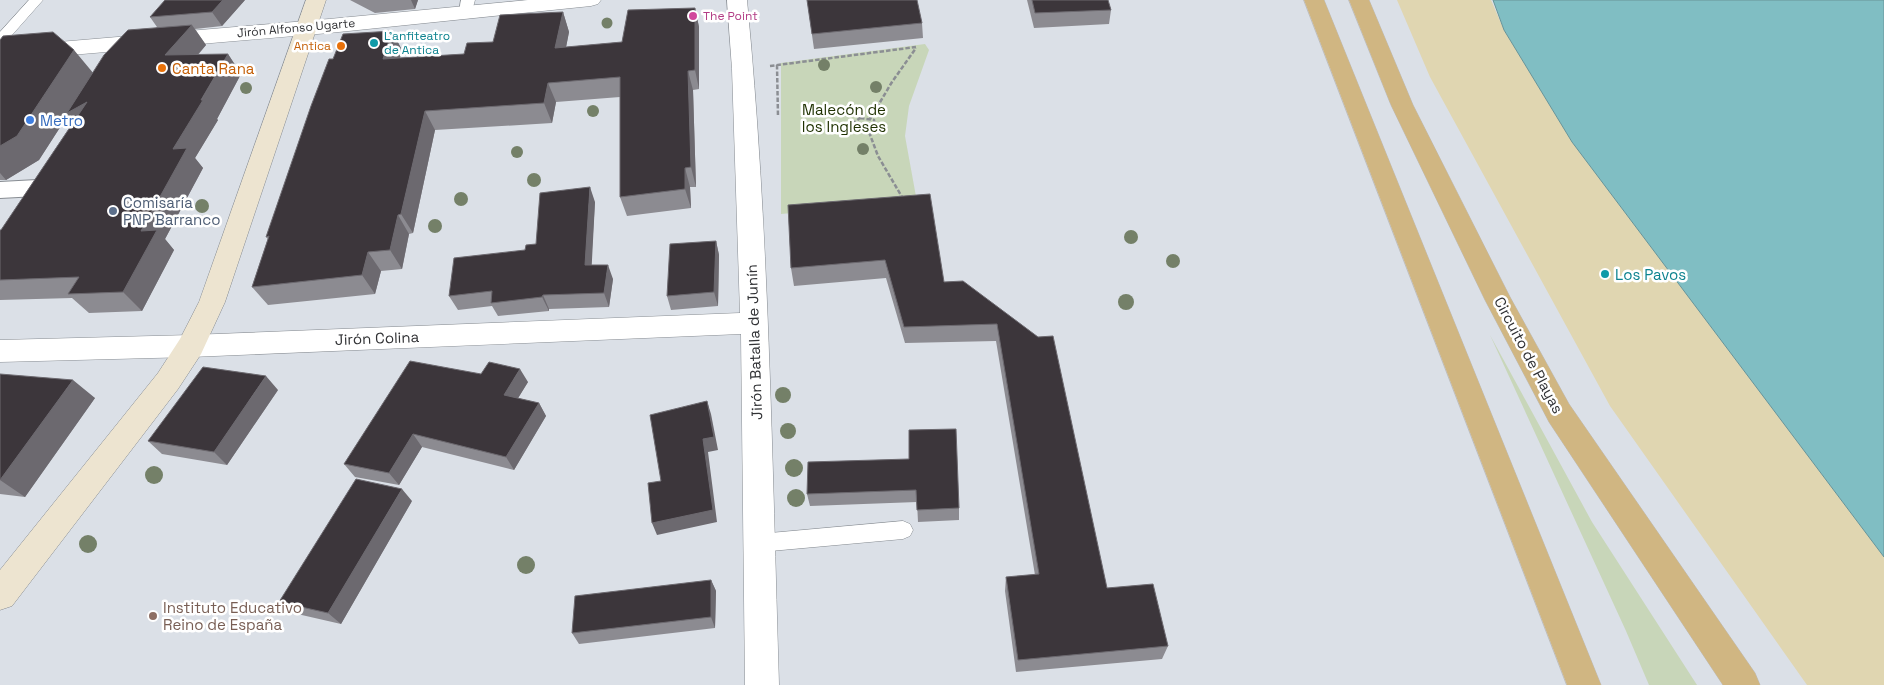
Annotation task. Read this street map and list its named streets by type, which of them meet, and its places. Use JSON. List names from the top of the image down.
{
  "streets": {
    "highway": ["Circuito de Playas"],
    "street": ["Jirón Alfonso Ugarte", "Jirón Colina", "Jirón Batalla de Junín"]
  },
  "crossings": [
    ["Jirón Colina", "Jirón Batalla de Junín"]
  ],
  "parks": ["Malecón de los Ingleses"],
  "places": [
    "The Point",
    "L'anfiteatro de Antica",
    "Antica",
    "Canta Rana",
    "Metro",
    "Comisaría PNP Barranco",
    "Los Pavos",
    "Instituto Educativo Reino de España"
  ]
}
